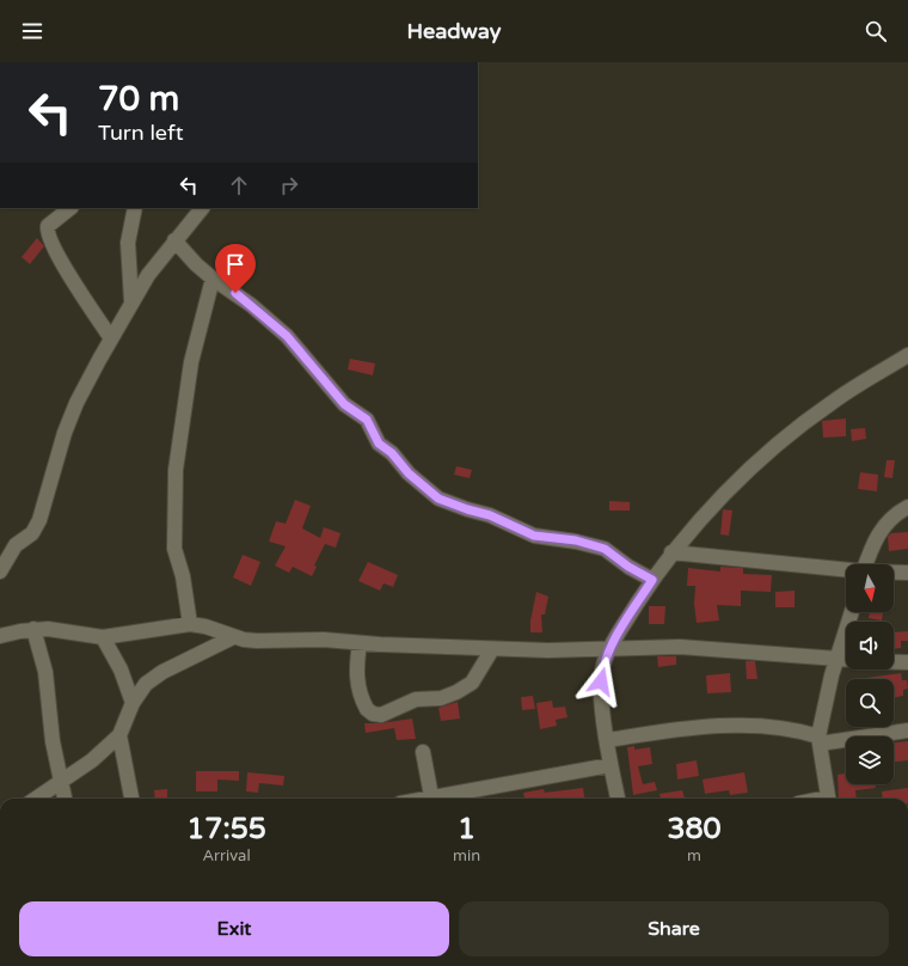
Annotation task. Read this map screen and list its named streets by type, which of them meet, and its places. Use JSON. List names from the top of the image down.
{
  "north": "bottom",
  "page": {
    "header": "Headway",
    "turn": ["70 m", "Turn left"],
    "eta": [
      "17:55",
      "Arrival",
      "1",
      "min",
      "380",
      "m"
    ],
    "buttons": ["Exit", "Share"]
  }
}
